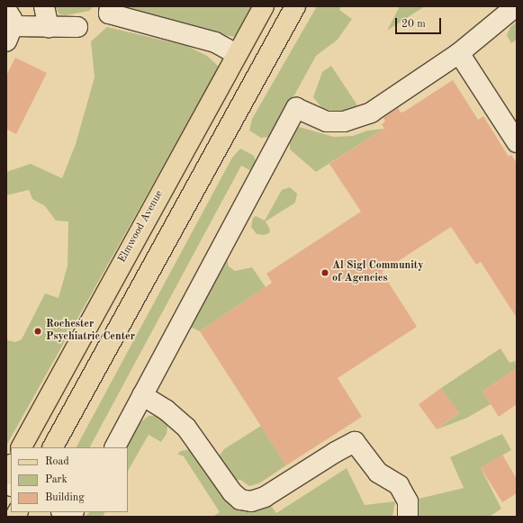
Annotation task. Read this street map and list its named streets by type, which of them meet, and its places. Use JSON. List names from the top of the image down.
{
  "streets": {
    "main road": ["Elmwood Avenue"]
  },
  "places": ["Al Sigl Community of Agencies", "Rochester Psychiatric Center"],
  "legend": ["Road", "Park", "Building"],
  "scale_bar": "20 m"
}
